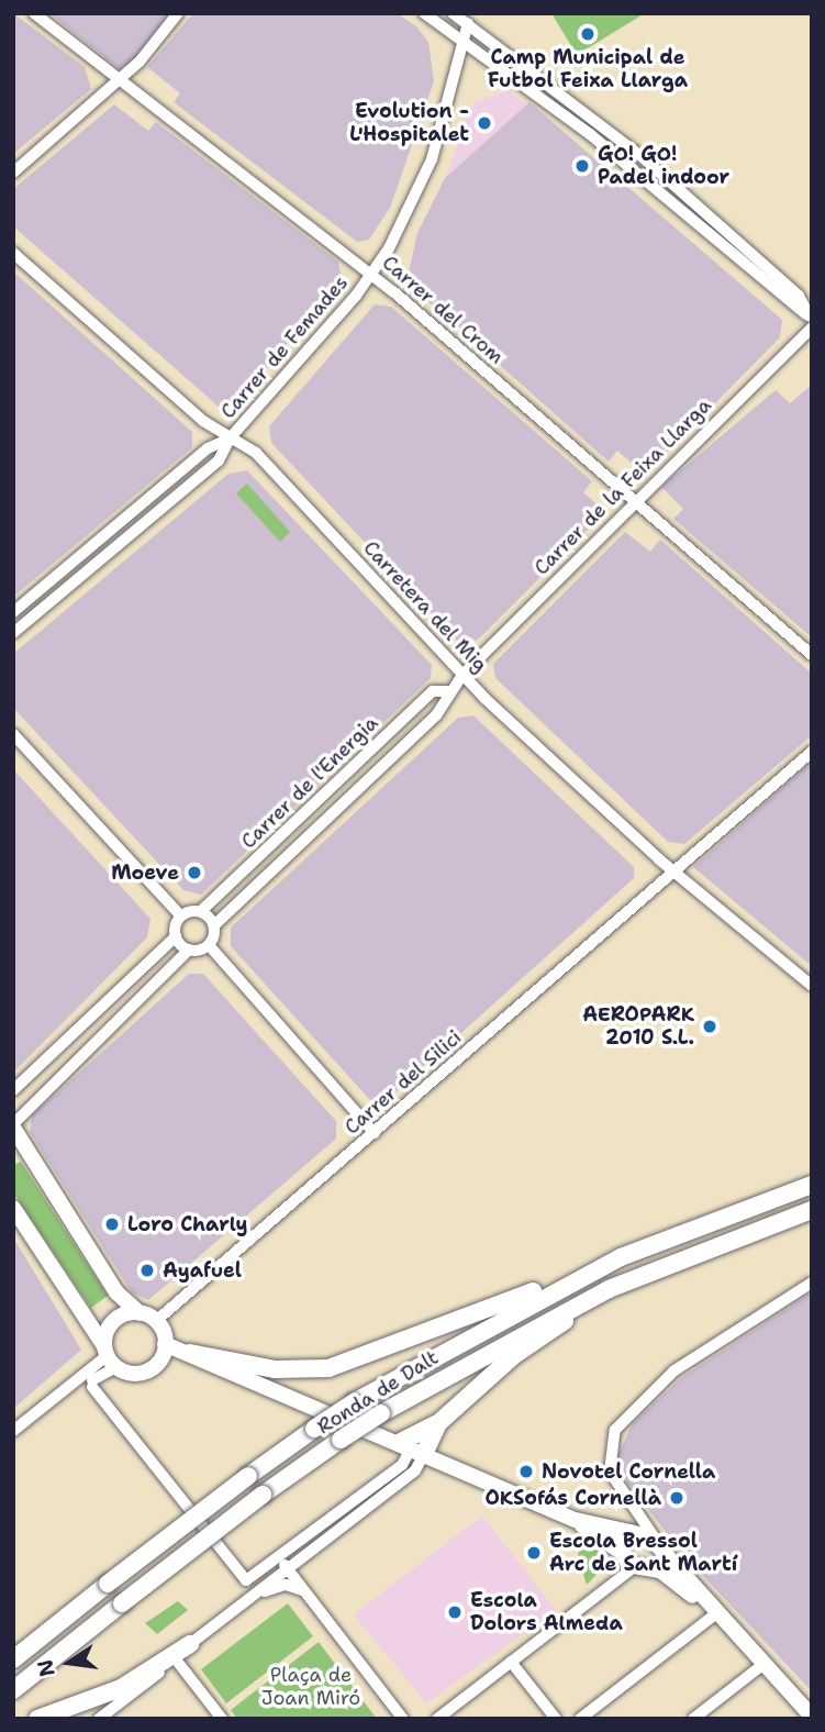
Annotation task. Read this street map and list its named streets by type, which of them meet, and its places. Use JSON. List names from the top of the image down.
{
  "streets": {
    "highway": ["Ronda de Dalt"],
    "street": [
      "Carrer del Crom",
      "Carrer de Femades",
      "Carrer de la Feixa Llarga",
      "Carretera del Mig",
      "Carrer de l'Energia",
      "Carrer del Silici"
    ]
  },
  "crossings": [
    ["Carrer del Crom", "Carrer de Femades"],
    ["Carrer del Crom", "Carrer de la Feixa Llarga"],
    ["Carrer de Femades", "Carretera del Mig"],
    ["Carrer de la Feixa Llarga", "Carretera del Mig"],
    ["Carrer de la Feixa Llarga", "Carrer de l'Energia"],
    ["Carretera del Mig", "Carrer de l'Energia"],
    ["Carretera del Mig", "Carrer del Silici"]
  ],
  "parks": ["Plaça de Joan Miró"],
  "places": [
    "Camp Municipal de Futbol Feixa Llarga",
    "Evolution - L'Hospitalet",
    "GO! GO! Padel indoor",
    "Moeve",
    "AEROPARK 2010 S.L.",
    "Loro Charly",
    "Ayafuel",
    "Novotel Cornella",
    "OKSofás Cornellà",
    "Escola Bressol Arc de Sant Martí",
    "Escola Dolors Almeda"
  ],
  "north": "left"
}
